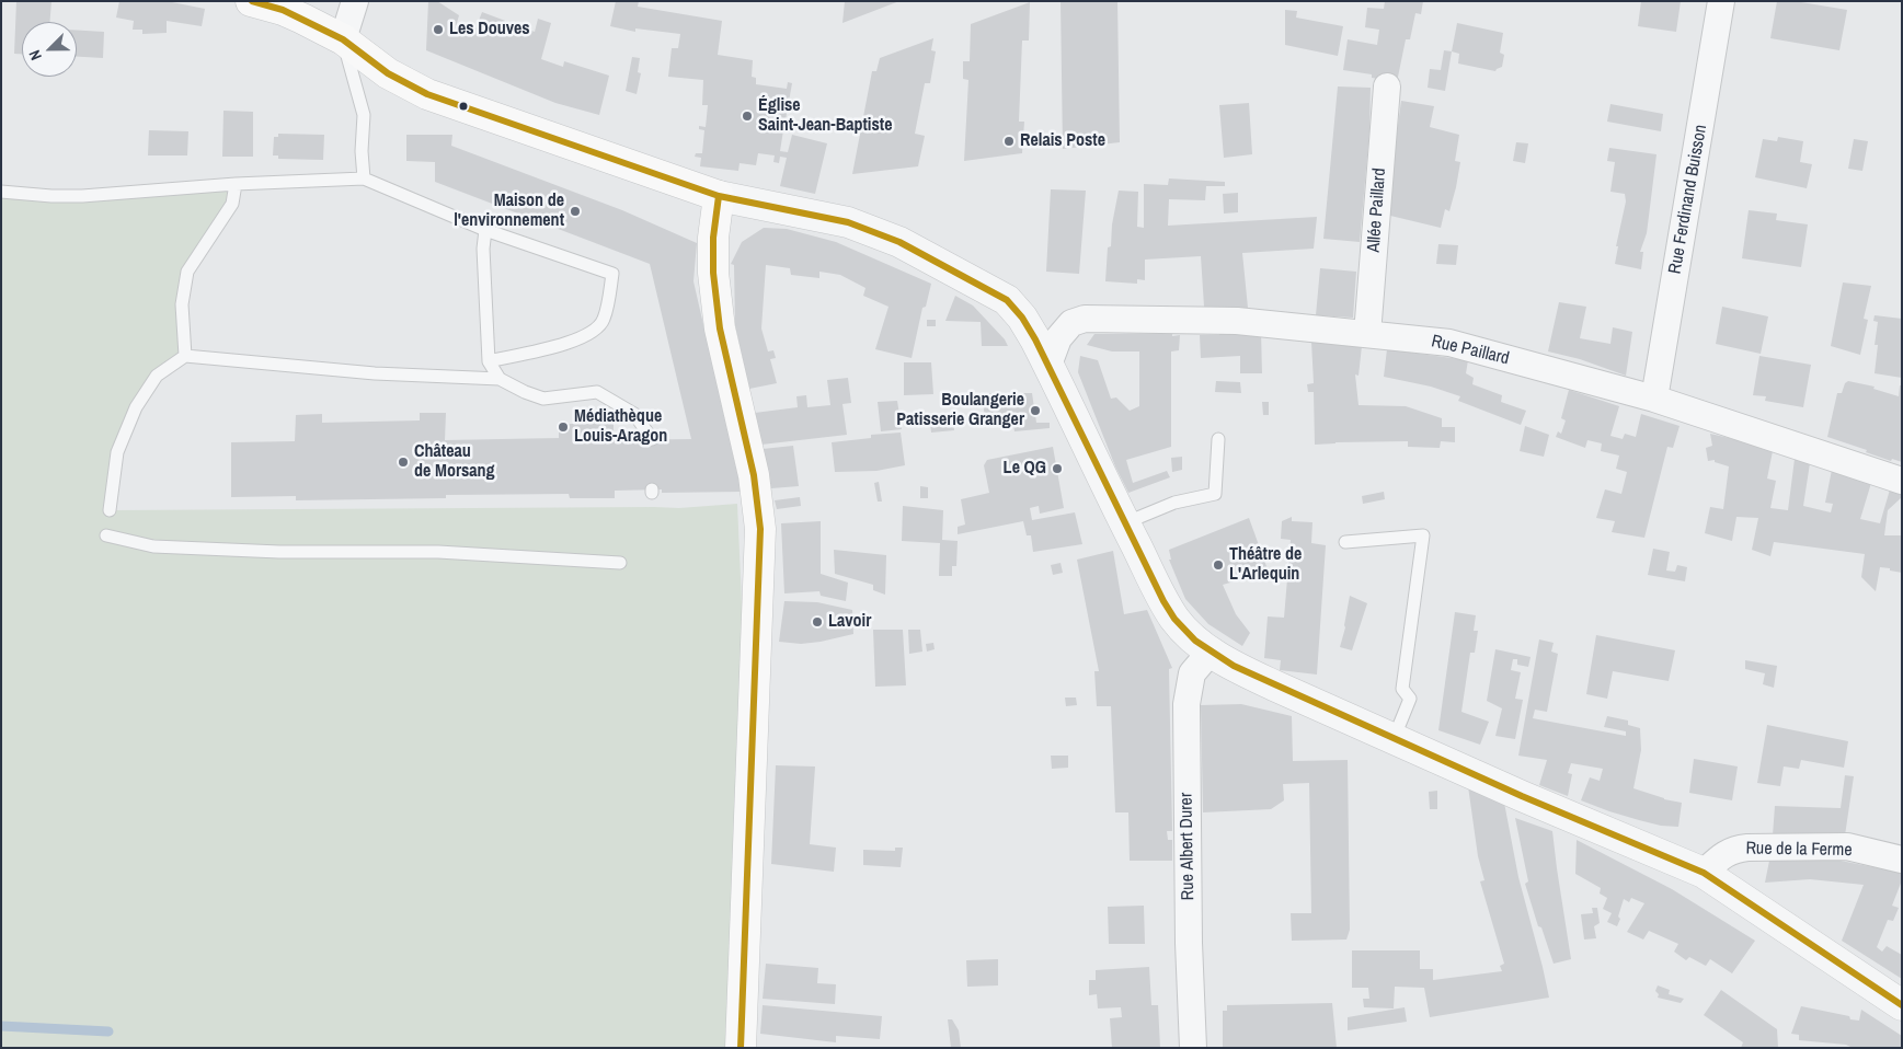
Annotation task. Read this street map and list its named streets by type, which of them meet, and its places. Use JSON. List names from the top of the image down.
{
  "streets": {
    "street": [
      "Rue Ferdinand Buisson",
      "Allée Paillard",
      "Rue Paillard",
      "Rue Albert Durer",
      "Rue de la Ferme"
    ]
  },
  "crossings": [
    ["Rue Ferdinand Buisson", "Rue Paillard"],
    ["Allée Paillard", "Rue Paillard"]
  ],
  "places": [
    "Les Douves",
    "Église Saint-Jean-Baptiste",
    "Relais Poste",
    "Maison de l'environnement",
    "Boulangerie Patisserie Granger",
    "Médiathèque Louis-Aragon",
    "Château de Morsang",
    "Le QG",
    "Théâtre de L'Arlequin",
    "Lavoir"
  ],
  "north": "bottom left"
}
